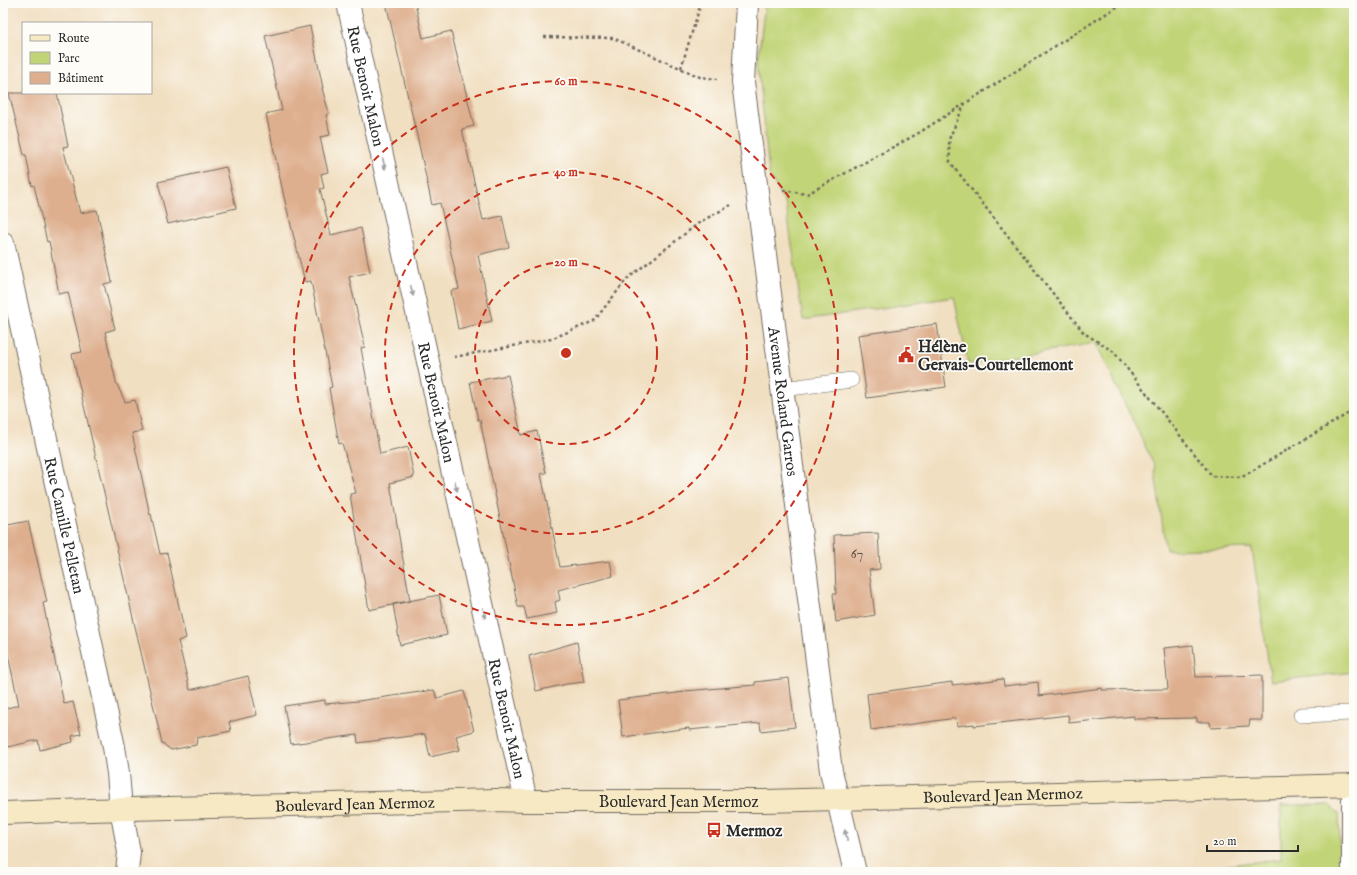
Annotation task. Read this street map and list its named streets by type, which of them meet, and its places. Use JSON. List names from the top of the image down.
{
  "streets": {
    "street": [
      "Rue Benoit Malon",
      "Avenue Roland Garros",
      "Rue Camille Pelletan",
      "Boulevard Jean Mermoz"
    ]
  },
  "crossings": [
    ["Rue Benoit Malon", "Boulevard Jean Mermoz"],
    ["Avenue Roland Garros", "Boulevard Jean Mermoz"],
    ["Rue Camille Pelletan", "Boulevard Jean Mermoz"]
  ],
  "one_way": ["Rue Benoit Malon"],
  "places": {
    "public building": ["Hélène Gervais-Courtellemont"],
    "bus stop": ["Mermoz"]
  },
  "house_numbers": ["67"],
  "legend": ["Route", "Parc", "Bâtiment"],
  "scale_bar": "20 m",
  "rings": ["60 m", "40 m", "20 m"]
}
